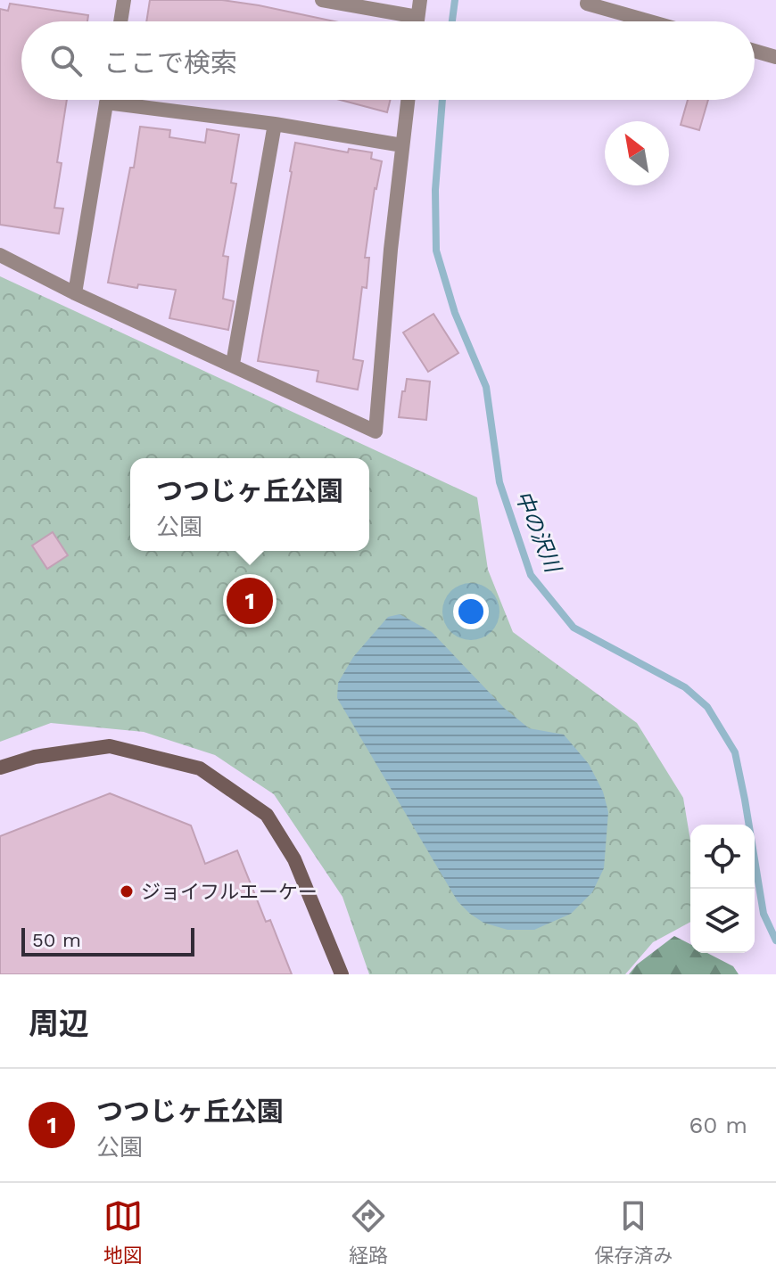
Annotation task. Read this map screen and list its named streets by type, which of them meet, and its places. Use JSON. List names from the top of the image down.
{
  "water": ["中の沢川"],
  "places": ["ジョイフルエーケー"],
  "scale_bar": "50 m",
  "north": "top left",
  "page": {
    "search": "ここで検索",
    "popup": ["つつじヶ丘公園", "公園"],
    "pins": "1",
    "scale": "50 m",
    "heading": "周辺",
    "list": [
      {
        "mark": "1",
        "name": "つつじヶ丘公園",
        "note": "公園",
        "value": "60 m"
      }
    ],
    "nav": ["地図", "経路", "保存済み"]
  }
}
